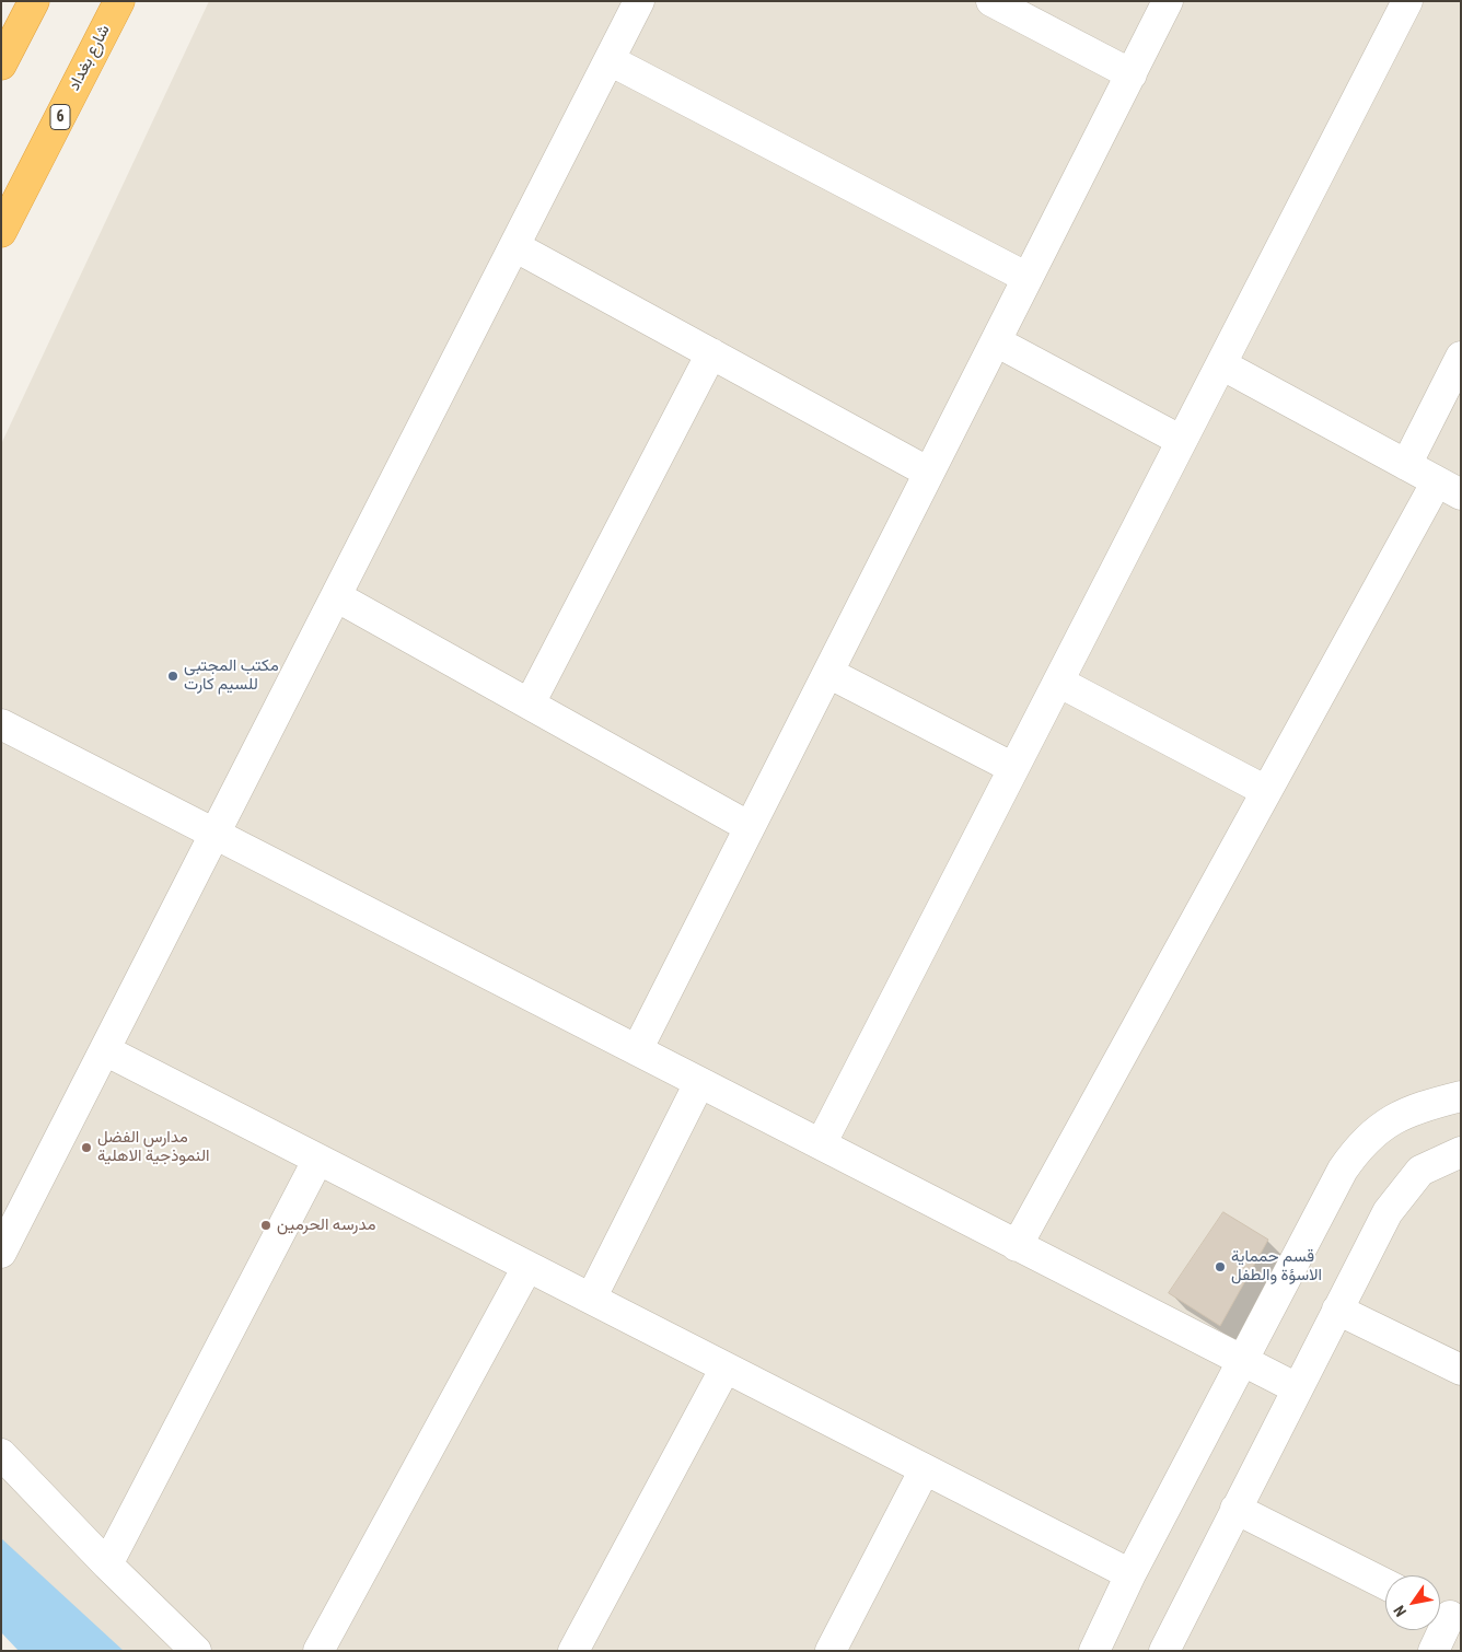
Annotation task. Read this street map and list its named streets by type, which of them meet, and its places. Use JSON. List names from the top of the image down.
{
  "streets": {
    "highway": ["شارع بغداد", "6"]
  },
  "places": [
    "مكتب المجتبى للسيم كارت",
    "مدارس الفضل النموذجية الاهلية",
    "مدرسه الحرمين",
    "قسم حمماية الاسؤة والطفل"
  ],
  "north": "bottom left"
}
